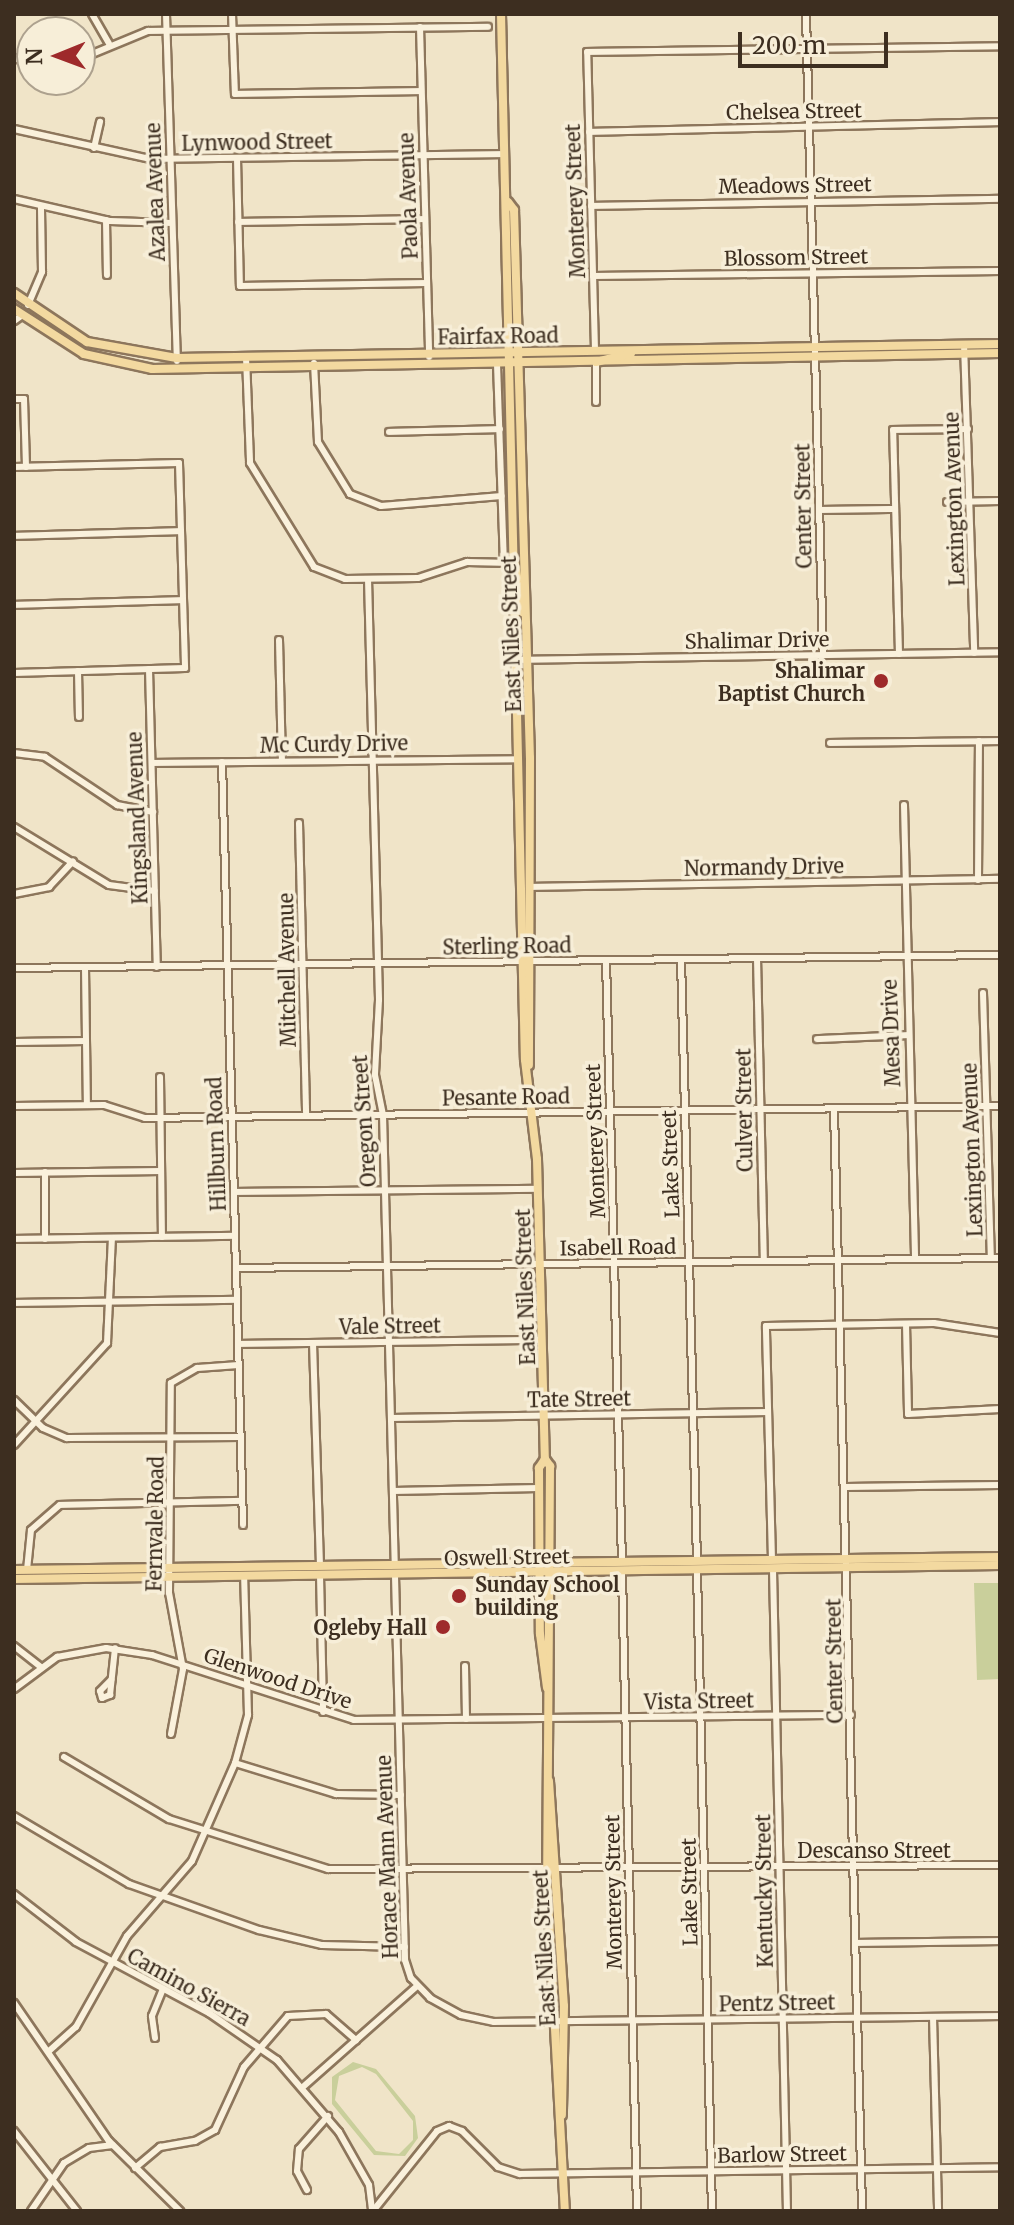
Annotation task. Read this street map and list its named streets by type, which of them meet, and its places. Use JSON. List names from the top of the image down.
{
  "streets": {
    "main road": ["Fairfax Road", "East Niles Street", "Oswell Street"],
    "street": [
      "Chelsea Street",
      "Lynwood Street",
      "Meadows Street",
      "Azalea Avenue",
      "Paola Avenue",
      "Monterey Street",
      "Blossom Street",
      "Lexington Avenue",
      "Center Street",
      "Shalimar Drive",
      "Mc Curdy Drive",
      "Kingsland Avenue",
      "Normandy Drive",
      "Sterling Road",
      "Mitchell Avenue",
      "Mesa Drive",
      "Pesante Road",
      "Culver Street",
      "Oregon Street",
      "Hillburn Road",
      "Lake Street",
      "Isabell Road",
      "Vale Street",
      "Tate Street",
      "Fernvale Road",
      "Glenwood Drive",
      "Vista Street",
      "Descanso Street",
      "Horace Mann Avenue",
      "Kentucky Street",
      "Camino Sierra",
      "Pentz Street",
      "Barlow Street"
    ]
  },
  "crossings": [
    ["Chelsea Street", "Monterey Street"],
    ["Chelsea Street", "Center Street"],
    ["Lynwood Street", "Azalea Avenue"],
    ["Lynwood Street", "Paola Avenue"],
    ["Lynwood Street", "East Niles Street"],
    ["Meadows Street", "Monterey Street"],
    ["Meadows Street", "Center Street"],
    ["Azalea Avenue", "Fairfax Road"],
    ["Paola Avenue", "Fairfax Road"],
    ["Monterey Street", "Blossom Street"],
    ["Monterey Street", "Fairfax Road"],
    ["Monterey Street", "Center Street"],
    ["Monterey Street", "Sterling Road"],
    ["Monterey Street", "Pesante Road"],
    ["Monterey Street", "Isabell Road"],
    ["Monterey Street", "Tate Street"],
    ["Monterey Street", "Oswell Street"],
    ["Monterey Street", "Vista Street"],
    ["Monterey Street", "Descanso Street"],
    ["Monterey Street", "Pentz Street"],
    ["Monterey Street", "Barlow Street"],
    ["Blossom Street", "Center Street"],
    ["Fairfax Road", "Lexington Avenue"],
    ["Fairfax Road", "Center Street"],
    ["Fairfax Road", "East Niles Street"],
    ["Lexington Avenue", "Shalimar Drive"],
    ["Lexington Avenue", "Pesante Road"],
    ["Lexington Avenue", "Isabell Road"],
    ["Center Street", "Shalimar Drive"],
    ["Center Street", "Pesante Road"],
    ["Center Street", "Isabell Road"],
    ["Center Street", "Oswell Street"],
    ["Center Street", "Vista Street"],
    ["Center Street", "Descanso Street"],
    ["Center Street", "Pentz Street"],
    ["Center Street", "Barlow Street"],
    ["East Niles Street", "Shalimar Drive"],
    ["East Niles Street", "Mc Curdy Drive"],
    ["East Niles Street", "Normandy Drive"],
    ["East Niles Street", "Sterling Road"],
    ["East Niles Street", "Pesante Road"],
    ["East Niles Street", "Isabell Road"],
    ["East Niles Street", "Vale Street"],
    ["East Niles Street", "Tate Street"],
    ["East Niles Street", "Oswell Street"],
    ["East Niles Street", "Glenwood Drive"],
    ["East Niles Street", "Vista Street"],
    ["East Niles Street", "Descanso Street"],
    ["East Niles Street", "Pentz Street"],
    ["East Niles Street", "Barlow Street"],
    ["Mc Curdy Drive", "Kingsland Avenue"],
    ["Mc Curdy Drive", "Oregon Street"],
    ["Mc Curdy Drive", "Hillburn Road"],
    ["Kingsland Avenue", "Sterling Road"],
    ["Normandy Drive", "Mesa Drive"],
    ["Sterling Road", "Mitchell Avenue"],
    ["Sterling Road", "Mesa Drive"],
    ["Sterling Road", "Culver Street"],
    ["Sterling Road", "Oregon Street"],
    ["Sterling Road", "Hillburn Road"],
    ["Sterling Road", "Lake Street"],
    ["Mitchell Avenue", "Pesante Road"],
    ["Mesa Drive", "Pesante Road"],
    ["Mesa Drive", "Isabell Road"],
    ["Pesante Road", "Culver Street"],
    ["Pesante Road", "Oregon Street"],
    ["Pesante Road", "Hillburn Road"],
    ["Pesante Road", "Lake Street"],
    ["Culver Street", "Isabell Road"],
    ["Oregon Street", "Isabell Road"],
    ["Oregon Street", "Vale Street"],
    ["Oregon Street", "Tate Street"],
    ["Oregon Street", "Oswell Street"],
    ["Hillburn Road", "Isabell Road"],
    ["Hillburn Road", "Vale Street"],
    ["Hillburn Road", "Fernvale Road"],
    ["Lake Street", "Isabell Road"],
    ["Lake Street", "Tate Street"],
    ["Lake Street", "Oswell Street"],
    ["Lake Street", "Vista Street"],
    ["Lake Street", "Descanso Street"],
    ["Lake Street", "Pentz Street"],
    ["Lake Street", "Barlow Street"],
    ["Fernvale Road", "Oswell Street"],
    ["Fernvale Road", "Glenwood Drive"],
    ["Oswell Street", "Horace Mann Avenue"],
    ["Oswell Street", "Kentucky Street"],
    ["Glenwood Drive", "Vista Street"],
    ["Glenwood Drive", "Horace Mann Avenue"],
    ["Vista Street", "Kentucky Street"],
    ["Descanso Street", "Horace Mann Avenue"],
    ["Descanso Street", "Kentucky Street"],
    ["Kentucky Street", "Pentz Street"],
    ["Kentucky Street", "Barlow Street"],
    ["Camino Sierra", "Barlow Street"]
  ],
  "places": ["Shalimar Baptist Church", "Sunday School building", "Ogleby Hall"],
  "scale_bar": "200 m",
  "north": "left"
}
